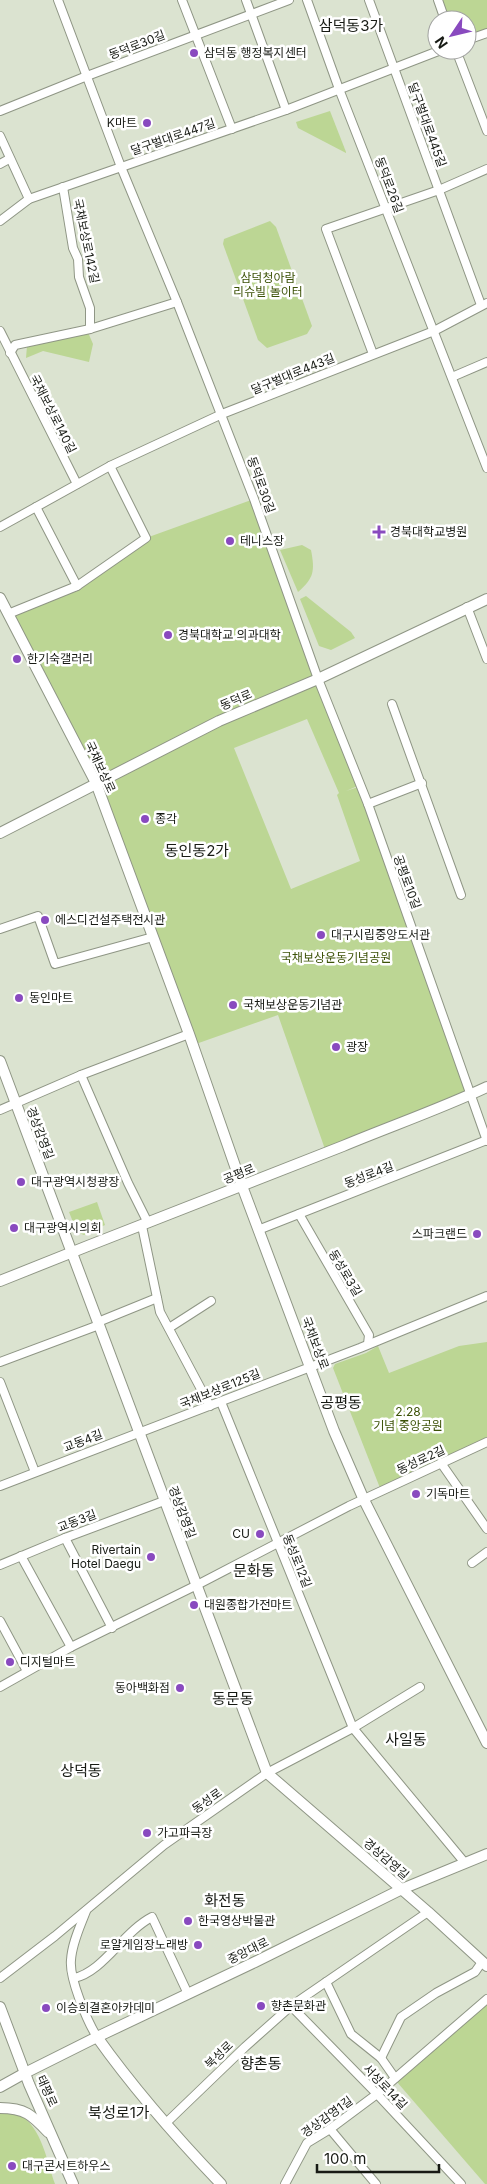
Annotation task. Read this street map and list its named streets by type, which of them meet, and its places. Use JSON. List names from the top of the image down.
{
  "streets": {
    "main road": [
      "동덕로",
      "국채보상로",
      "경상감영길",
      "공평로",
      "중앙대로",
      "태평로"
    ],
    "street": [
      "동덕로30길",
      "달구벌대로445길",
      "달구벌대로447길",
      "동덕로26길",
      "국채보상로142길",
      "달구벌대로443길",
      "국채보상로140길",
      "공평로10길",
      "동성로4길",
      "동성로3길",
      "국채보상로125길",
      "교동4길",
      "동성로2길",
      "교동3길",
      "동성로12길",
      "동성로",
      "북성로",
      "서성로14길",
      "경상감영1길"
    ]
  },
  "crossings": [
    ["동덕로30길", "달구벌대로447길"],
    ["동덕로30길", "국채보상로142길"],
    ["동덕로30길", "달구벌대로443길"],
    ["동덕로30길", "동덕로"],
    ["동덕로30길", "공평로10길"],
    ["달구벌대로445길", "달구벌대로447길"],
    ["달구벌대로445길", "달구벌대로443길"],
    ["달구벌대로447길", "동덕로26길"],
    ["달구벌대로447길", "국채보상로142길"],
    ["동덕로26길", "달구벌대로443길"],
    ["동덕로", "국채보상로"],
    ["동덕로", "공평로10길"],
    ["국채보상로", "공평로"],
    ["국채보상로", "동성로4길"],
    ["국채보상로", "국채보상로125길"],
    ["국채보상로", "동성로2길"],
    ["공평로10길", "공평로"],
    ["공평로10길", "동성로4길"],
    ["경상감영길", "공평로"],
    ["경상감영길", "국채보상로125길"],
    ["경상감영길", "교동4길"],
    ["경상감영길", "동성로2길"],
    ["경상감영길", "교동3길"],
    ["경상감영길", "동성로"],
    ["경상감영길", "중앙대로"],
    ["동성로4길", "동성로3길"],
    ["국채보상로125길", "교동4길"],
    ["국채보상로125길", "동성로12길"],
    ["동성로2길", "동성로12길"],
    ["동성로12길", "동성로"],
    ["중앙대로", "태평로"],
    ["북성로", "서성로14길"],
    ["서성로14길", "경상감영1길"]
  ],
  "districts": [
    "삼덕동3가",
    "동인동2가",
    "공평동",
    "문화동",
    "동문동",
    "사일동",
    "상덕동",
    "화전동",
    "향촌동",
    "북성로1가"
  ],
  "parks": ["삼덕청아람 리슈빌 놀이터", "국채보상운동기념공원", "2.28 기념 중앙공원"],
  "places": {
    "other": [
      "삼덕동 행정복지센터",
      "K마트",
      "테니스장",
      "경북대학교 의과대학",
      "한기숙갤러리",
      "종각",
      "에스디건설주택전시관",
      "대구시립중앙도서관",
      "동인마트",
      "국채보상운동기념관",
      "광장",
      "대구광역시청광장",
      "대구광역시의회",
      "스파크랜드",
      "기독마트",
      "CU",
      "Rivertain Hotel Daegu",
      "대원종합가전마트",
      "디지털마트",
      "동아백화점",
      "가고파극장",
      "한국영상박물관",
      "로얄게임장노래방",
      "향촌문화관",
      "이승희결혼아카데미",
      "대구콘서트하우스"
    ],
    "health": ["경북대학교병원"]
  },
  "scale_bar": "100 m",
  "north": "bottom left"
}
